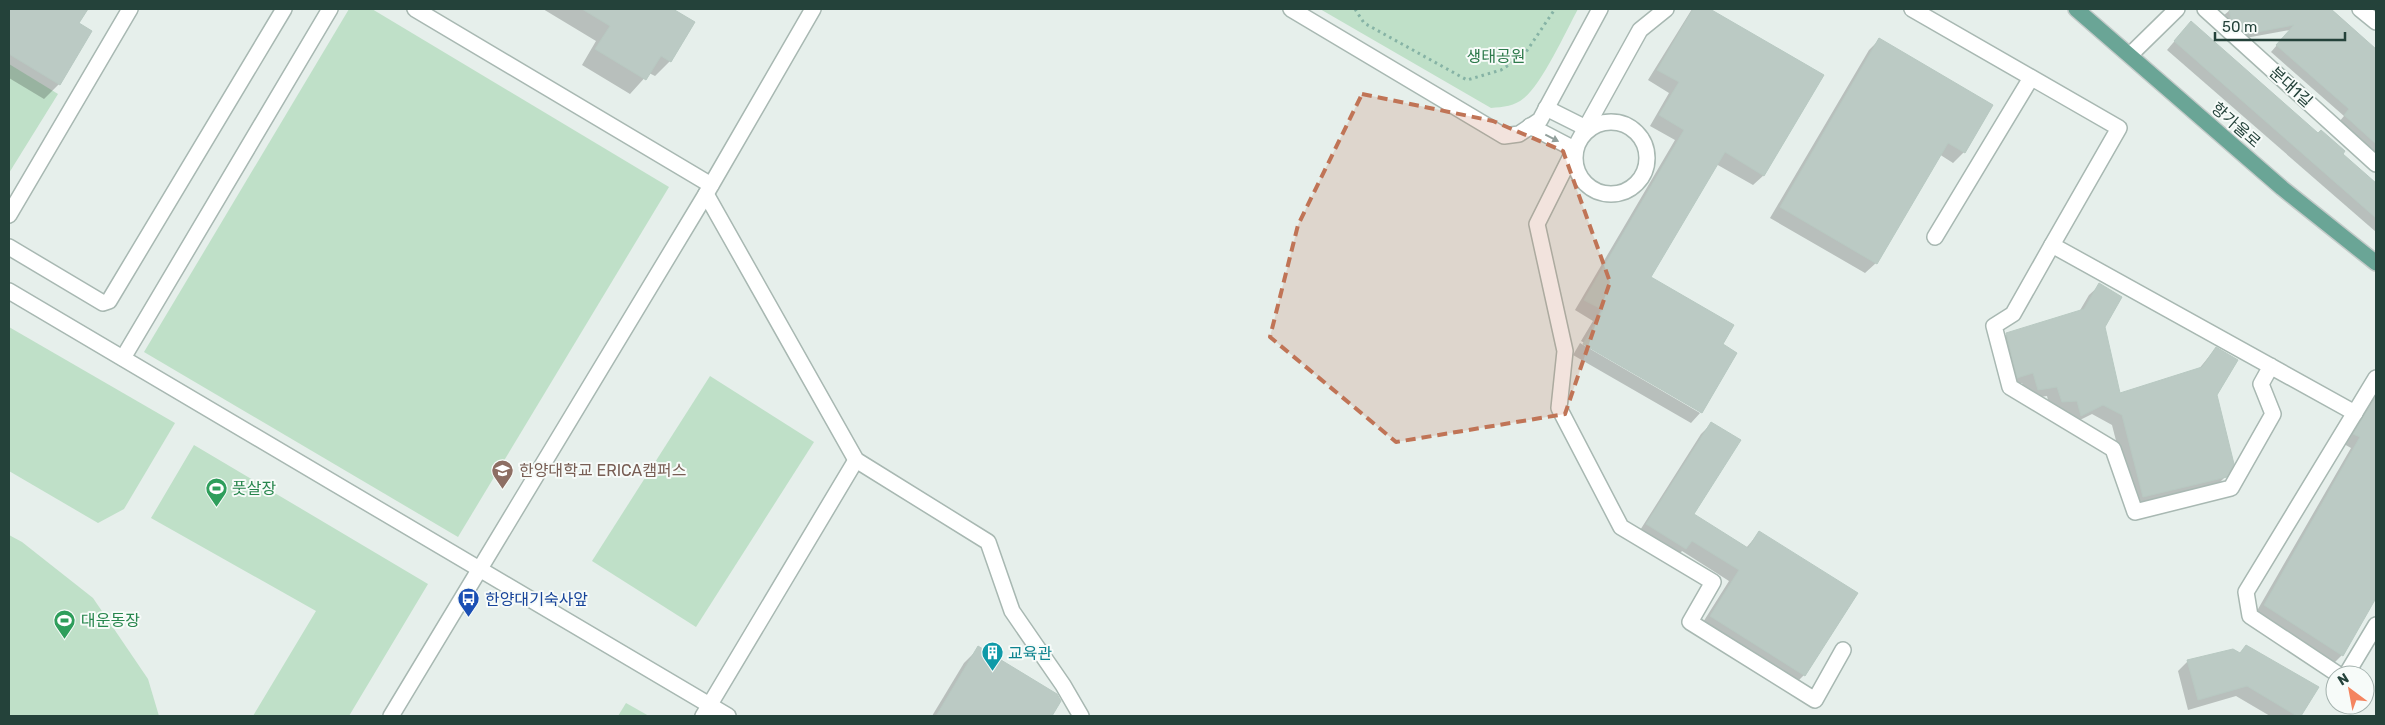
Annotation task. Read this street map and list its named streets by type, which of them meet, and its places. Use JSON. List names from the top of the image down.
{
  "streets": {
    "main road": ["항가울로"],
    "street": ["분대1길"]
  },
  "parks": ["생태공원"],
  "places": {
    "school or university": ["한양대학교 ERICA캠퍼스"],
    "sports": ["풋살장", "대운동장"],
    "bus stop": ["한양대기숙사앞"],
    "building": ["교육관"]
  },
  "scale_bar": "50 m",
  "north": "top left"
}
